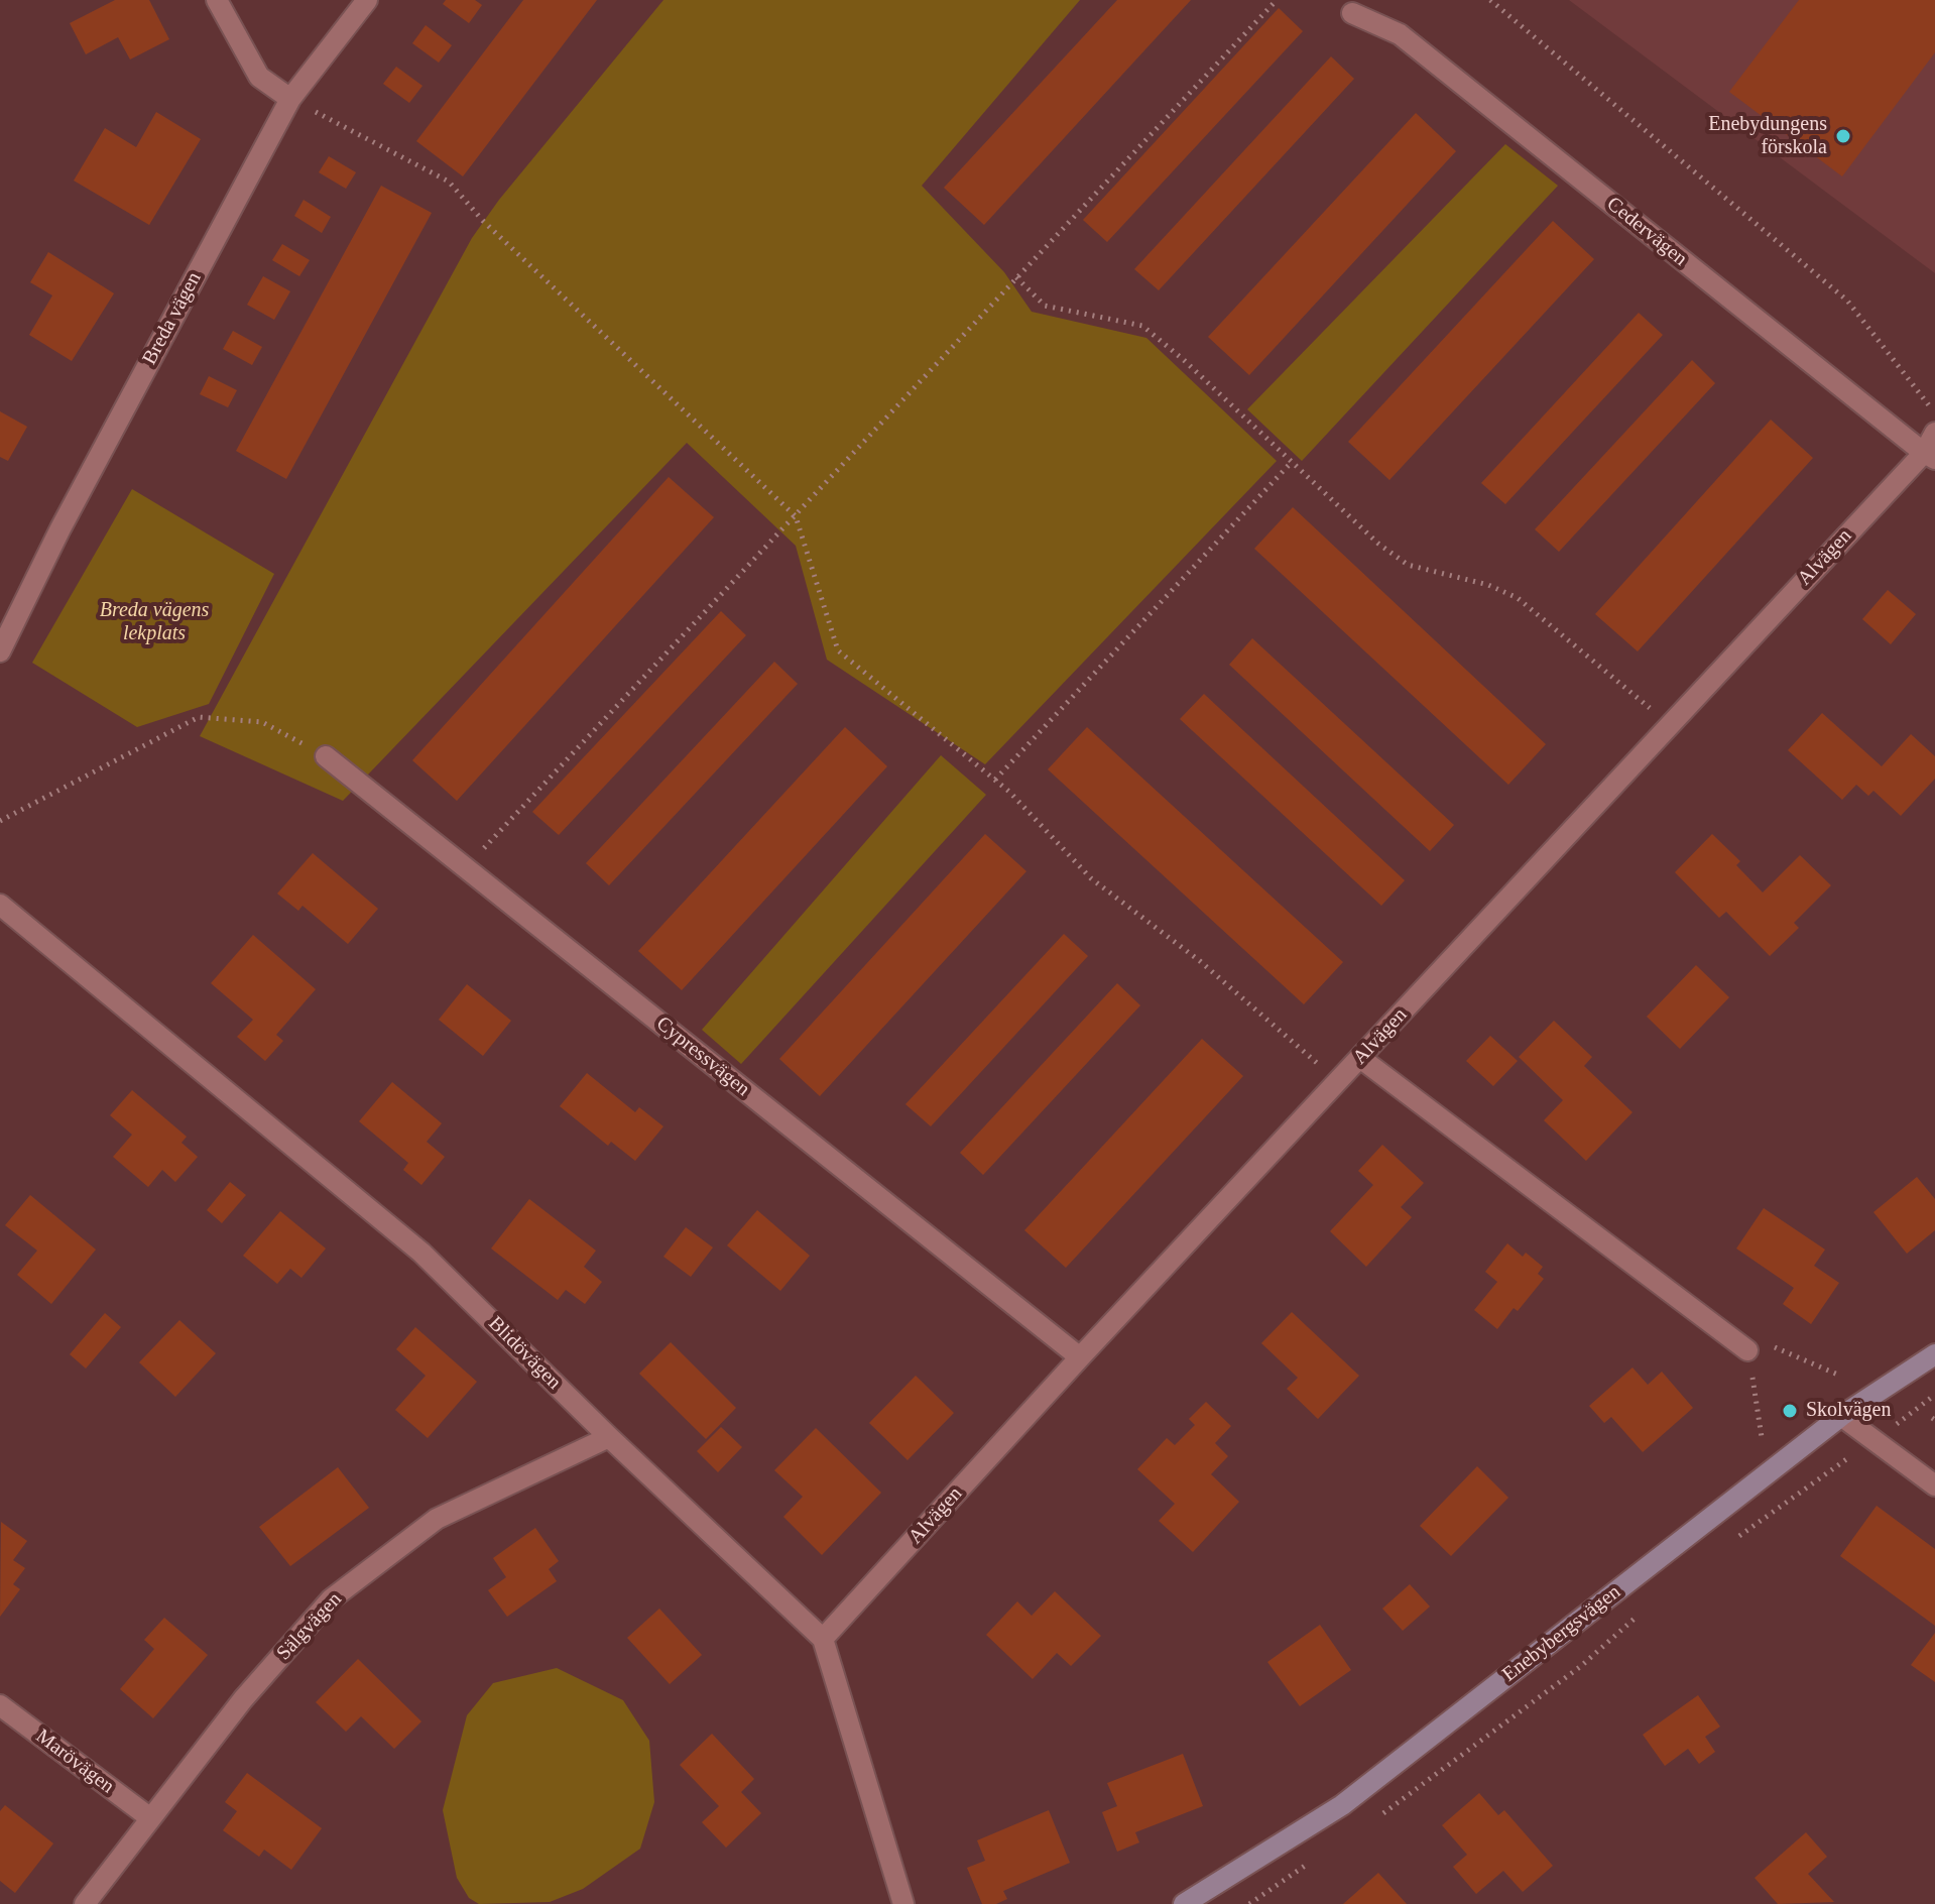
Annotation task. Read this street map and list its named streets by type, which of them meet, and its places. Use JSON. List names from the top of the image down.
{
  "streets": {
    "main road": ["Enebybergsvägen"],
    "street": [
      "Cedervägen",
      "Breda vägen",
      "Alvägen",
      "Cypressvägen",
      "Blidövägen",
      "Sälgvägen",
      "Marövägen"
    ]
  },
  "crossings": [
    ["Cedervägen", "Alvägen"],
    ["Alvägen", "Cypressvägen"],
    ["Alvägen", "Blidövägen"],
    ["Blidövägen", "Sälgvägen"],
    ["Sälgvägen", "Marövägen"]
  ],
  "parks": ["Breda vägens lekplats"],
  "places": ["Enebydungens förskola", "Skolvägen"]
}
